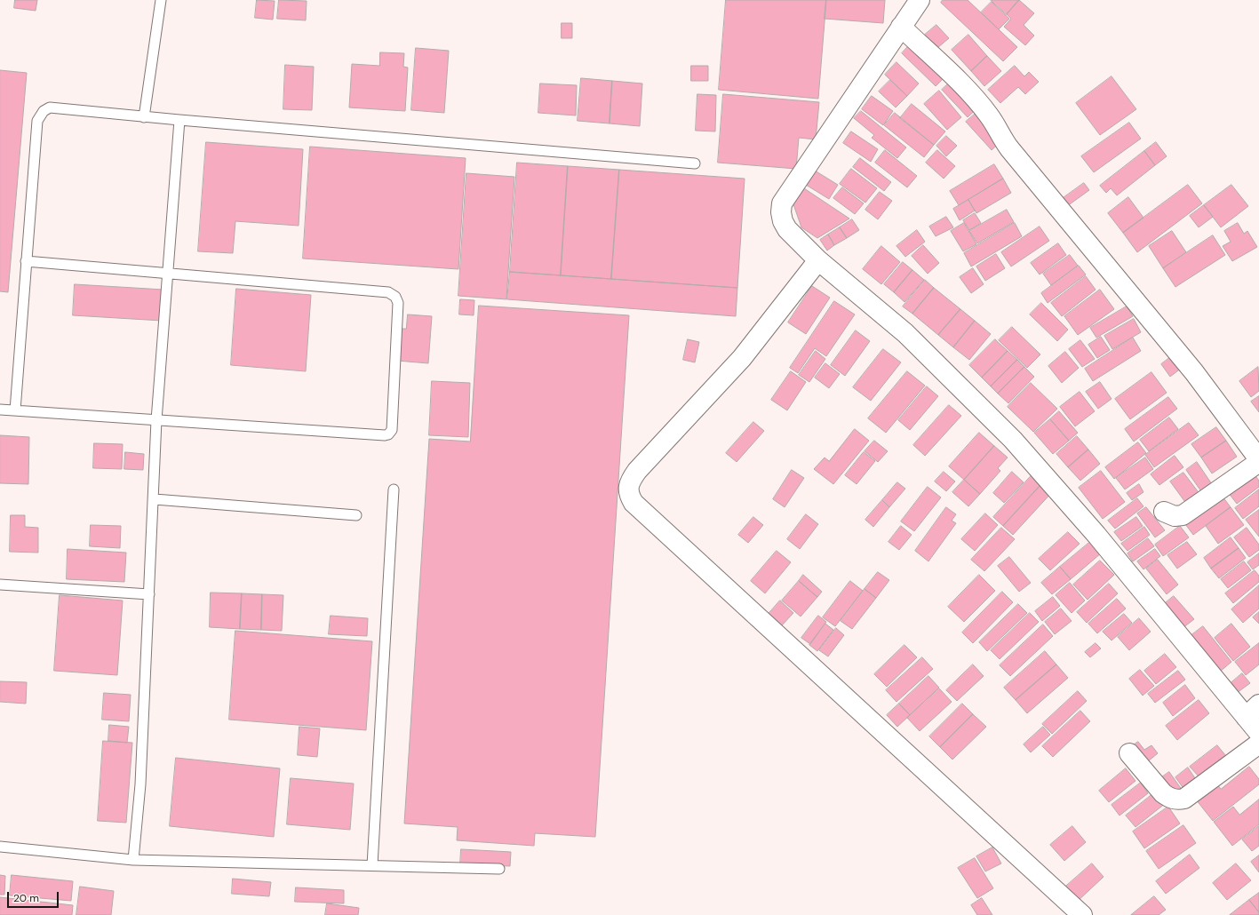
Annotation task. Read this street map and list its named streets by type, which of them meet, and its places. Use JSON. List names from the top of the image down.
{
  "scale_bar": "20 m"
}
